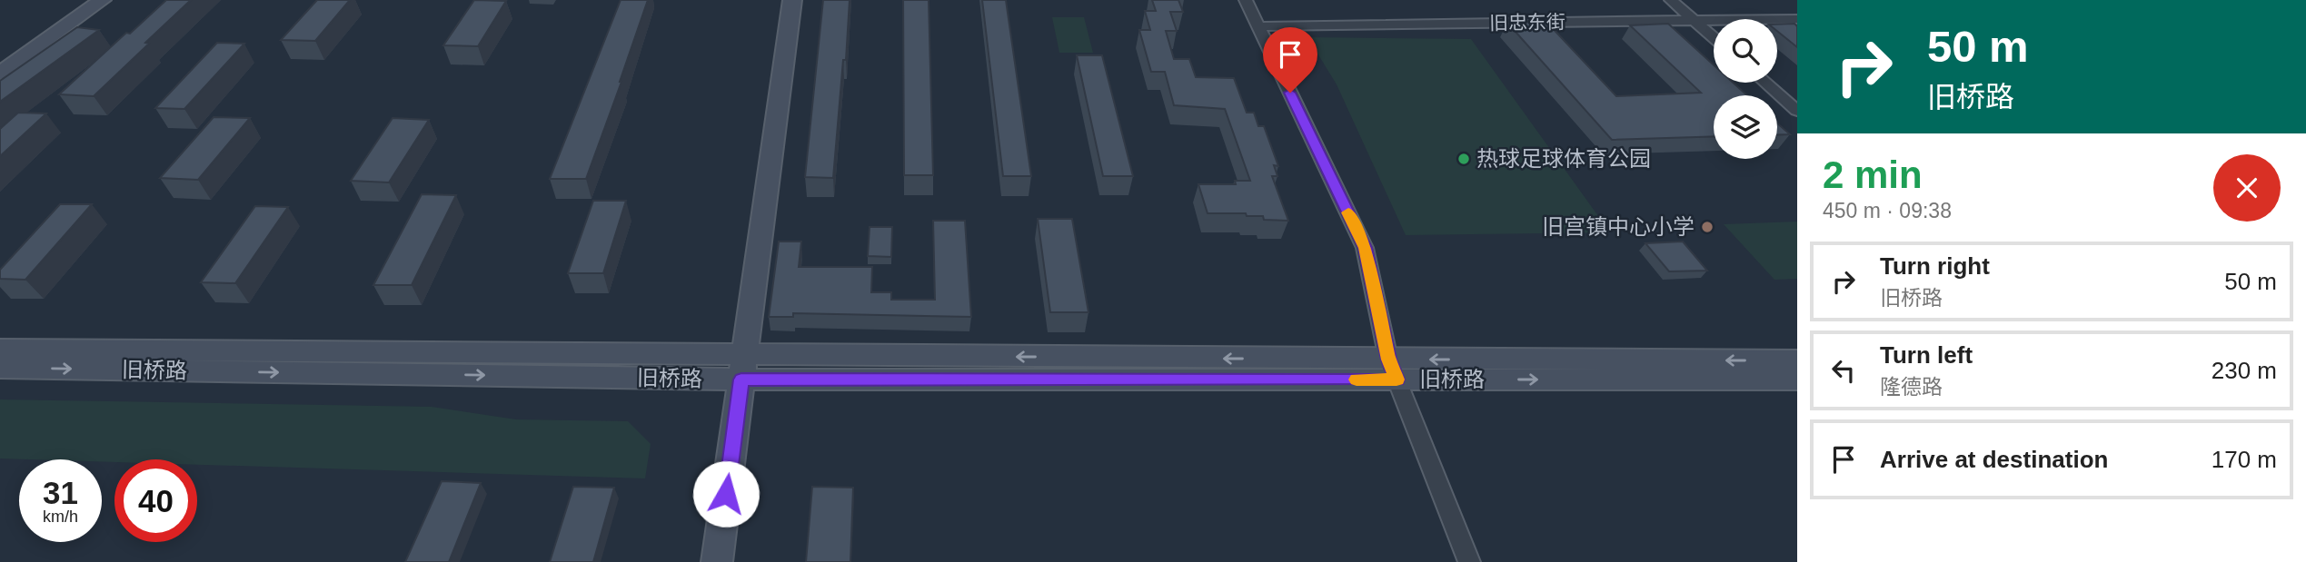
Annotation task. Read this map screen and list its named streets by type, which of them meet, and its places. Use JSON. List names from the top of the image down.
{
  "streets": {
    "street": ["旧忠东街", "旧桥路"]
  },
  "places": ["热球足球体育公园", "旧宫镇中心小学"],
  "page": {
    "turn": ["50 m", "旧桥路"],
    "heading": ["2 min", "450 m · 09:38"],
    "list": [
      {
        "name": "Turn right",
        "note": "旧桥路",
        "value": "50 m"
      },
      {
        "name": "Turn left",
        "note": "隆德路",
        "value": "230 m"
      },
      {
        "name": "Arrive at destination",
        "value": "170 m"
      }
    ],
    "speed": "31 km/h",
    "limit": "40"
  }
}
